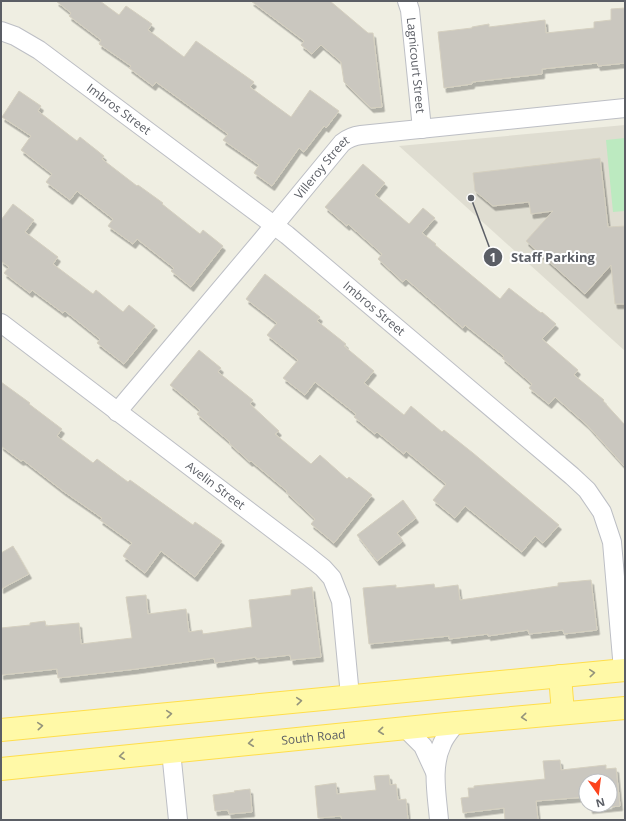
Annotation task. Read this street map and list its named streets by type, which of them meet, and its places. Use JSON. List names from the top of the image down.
{
  "streets": {
    "main road": ["South Road"],
    "street": [
      "Lagnicourt Street",
      "Imbros Street",
      "Villeroy Street",
      "Avelin Street"
    ]
  },
  "crossings": [
    ["Lagnicourt Street", "Villeroy Street"],
    ["Imbros Street", "Villeroy Street"],
    ["Villeroy Street", "Avelin Street"]
  ],
  "places": ["Staff Parking"],
  "north": "bottom"
}
